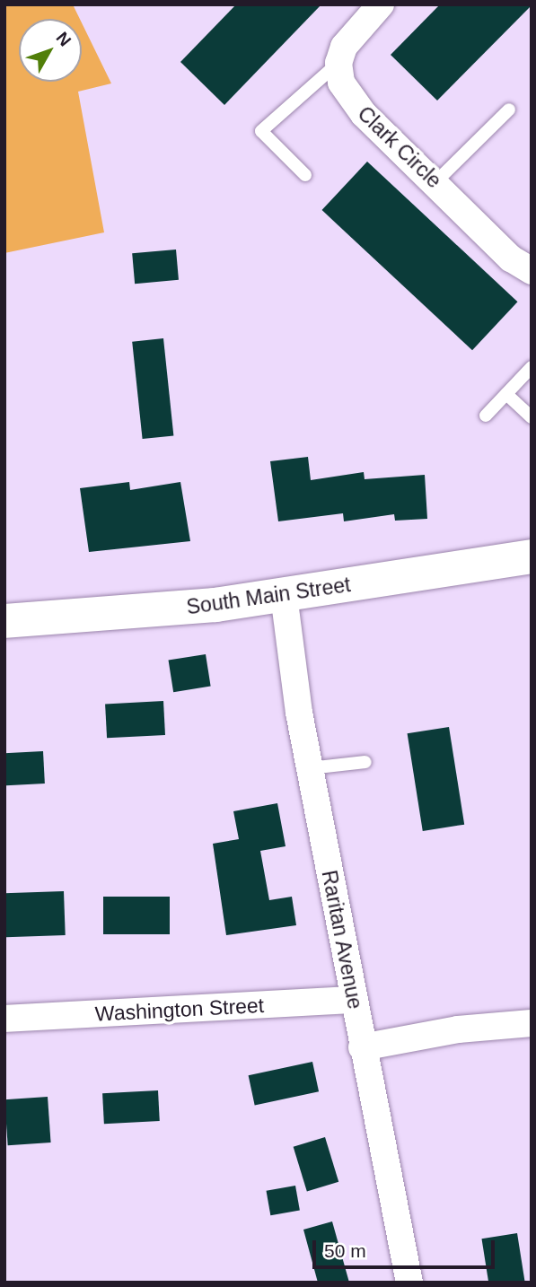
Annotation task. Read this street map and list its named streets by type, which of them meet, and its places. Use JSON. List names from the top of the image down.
{
  "streets": {
    "street": [
      "Clark Circle",
      "South Main Street",
      "Raritan Avenue",
      "Washington Street"
    ]
  },
  "crossings": [
    ["South Main Street", "Raritan Avenue"],
    ["Raritan Avenue", "Washington Street"]
  ],
  "scale_bar": "50 m",
  "north": "top right"
}
